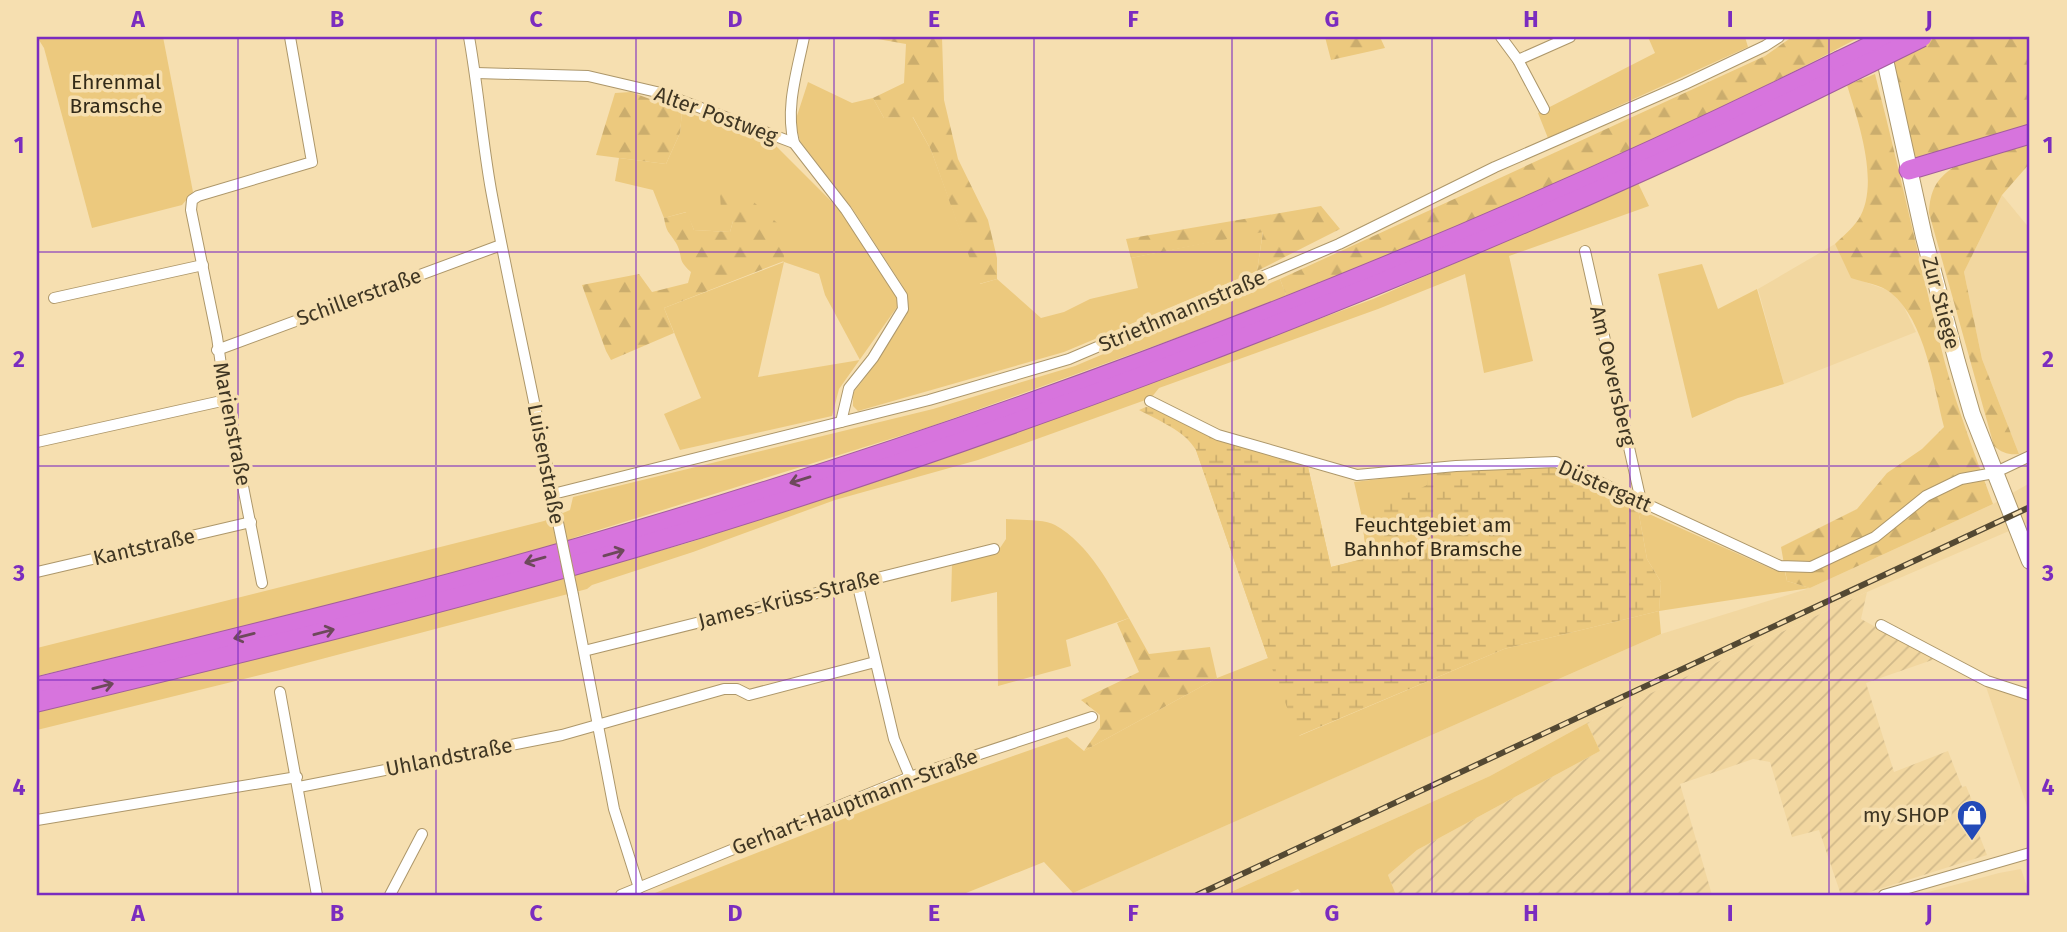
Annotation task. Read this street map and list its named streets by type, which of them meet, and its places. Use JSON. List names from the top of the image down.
{
  "streets": {
    "street": [
      "Alter Postweg",
      "Schillerstraße",
      "Zur Stiege",
      "Striethmannstraße",
      "Am Oeversberg",
      "Marienstraße",
      "Luisenstraße",
      "Düstergatt",
      "Kantstraße",
      "James-Krüss-Straße",
      "Uhlandstraße",
      "Gerhart-Hauptmann-Straße"
    ]
  },
  "crossings": [
    ["Alter Postweg", "Striethmannstraße"],
    ["Alter Postweg", "Luisenstraße"],
    ["Schillerstraße", "Marienstraße"],
    ["Schillerstraße", "Luisenstraße"],
    ["Zur Stiege", "Düstergatt"],
    ["Striethmannstraße", "Luisenstraße"],
    ["Am Oeversberg", "Düstergatt"],
    ["Marienstraße", "Kantstraße"],
    ["Luisenstraße", "James-Krüss-Straße"],
    ["Luisenstraße", "Uhlandstraße"],
    ["Luisenstraße", "Gerhart-Hauptmann-Straße"]
  ],
  "parks": ["Ehrenmal Bramsche", "Feuchtgebiet am Bahnhof Bramsche"],
  "places": {
    "shop": ["my SHOP"]
  },
  "grid": {
    "columns": [
      "A",
      "B",
      "C",
      "D",
      "E",
      "F",
      "G",
      "H",
      "I",
      "J"
    ],
    "rows": [
      "1",
      "2",
      "3",
      "4"
    ]
  }
}
